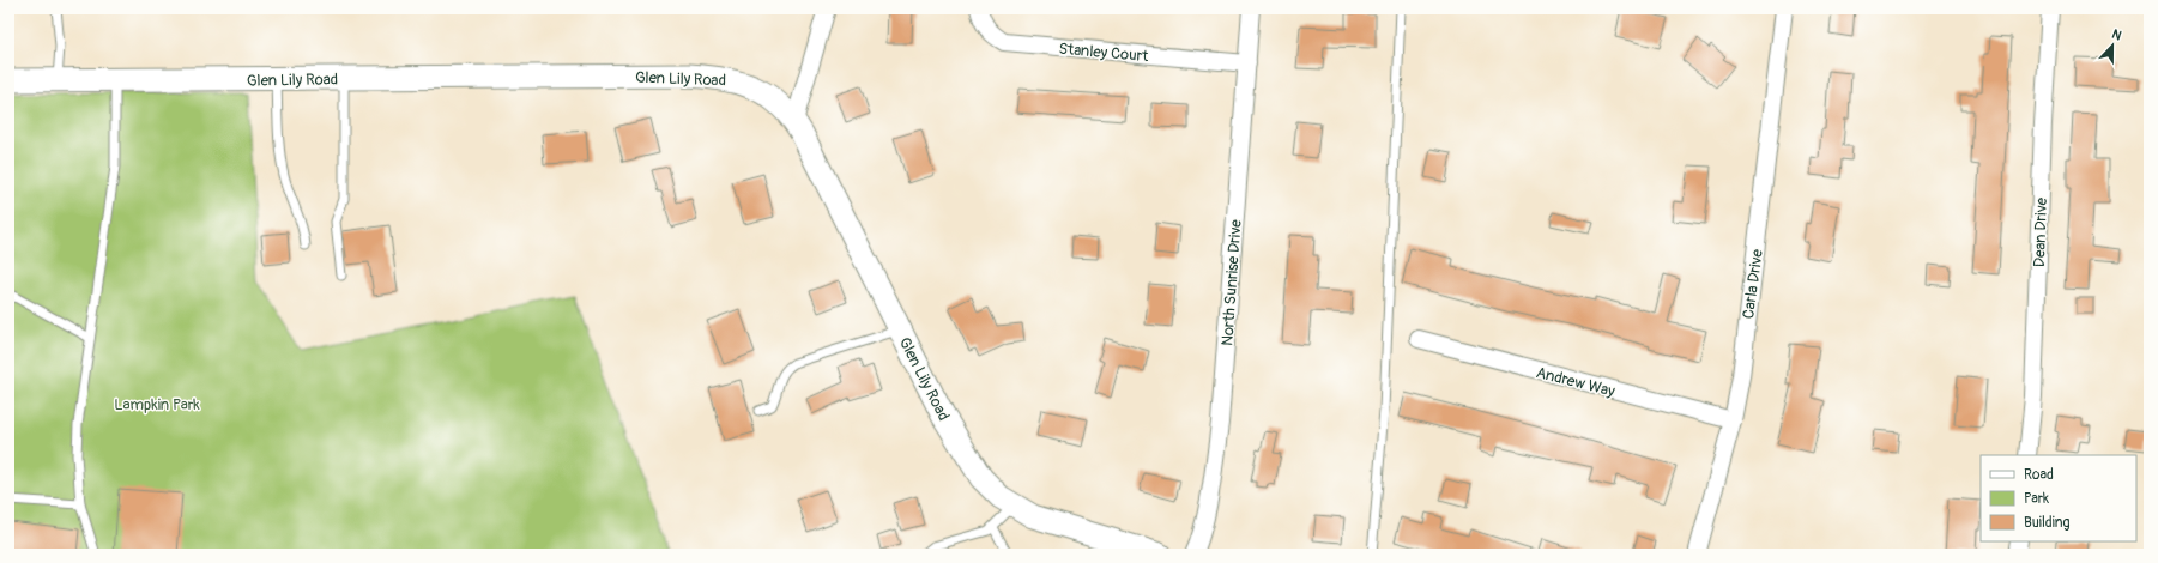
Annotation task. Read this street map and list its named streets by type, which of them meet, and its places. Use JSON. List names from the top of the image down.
{
  "streets": {
    "street": [
      "Stanley Court",
      "Glen Lily Road",
      "Dean Drive",
      "North Sunrise Drive",
      "Carla Drive",
      "Andrew Way"
    ]
  },
  "crossings": [
    ["Stanley Court", "North Sunrise Drive"],
    ["Carla Drive", "Andrew Way"]
  ],
  "parks": ["Lampkin Park"],
  "legend": ["Road", "Park", "Building"],
  "north": "top"
}
